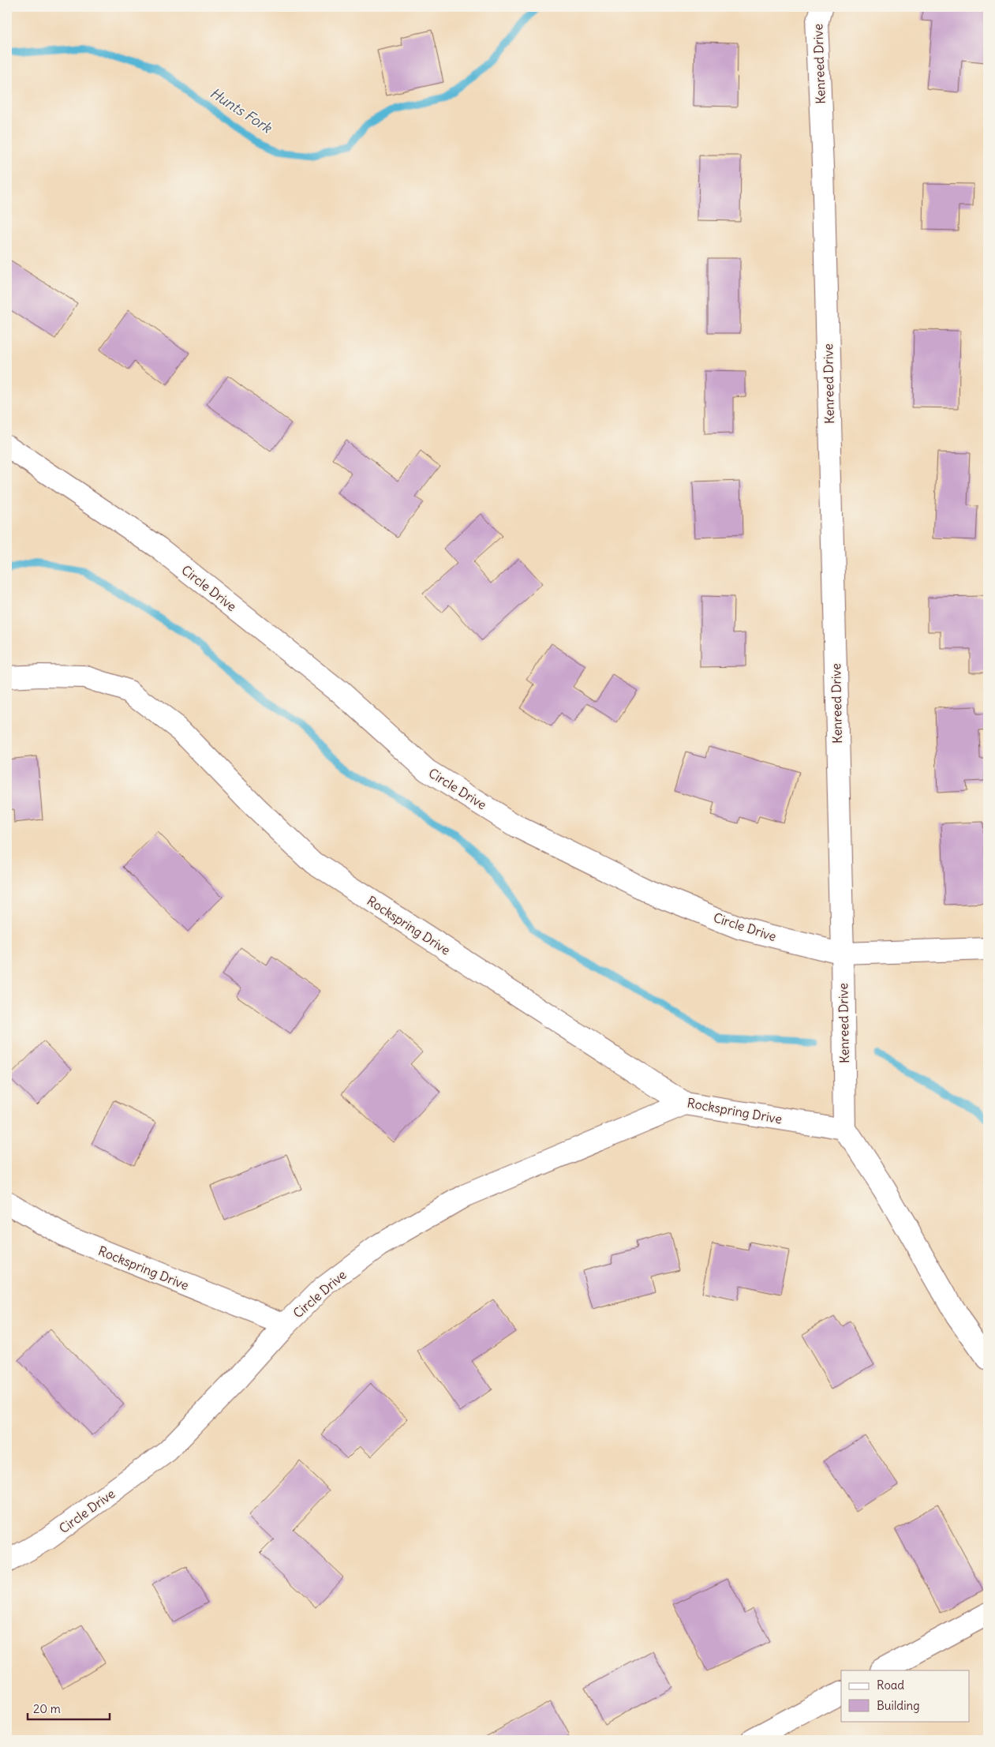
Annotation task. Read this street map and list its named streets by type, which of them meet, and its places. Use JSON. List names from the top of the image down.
{
  "streets": {
    "street": ["Kenreed Drive", "Circle Drive", "Rockspring Drive"]
  },
  "crossings": [
    ["Kenreed Drive", "Circle Drive"],
    ["Kenreed Drive", "Rockspring Drive"],
    ["Circle Drive", "Rockspring Drive"]
  ],
  "water": ["Hunts Fork"],
  "legend": ["Road", "Building"],
  "scale_bar": "20 m"
}
